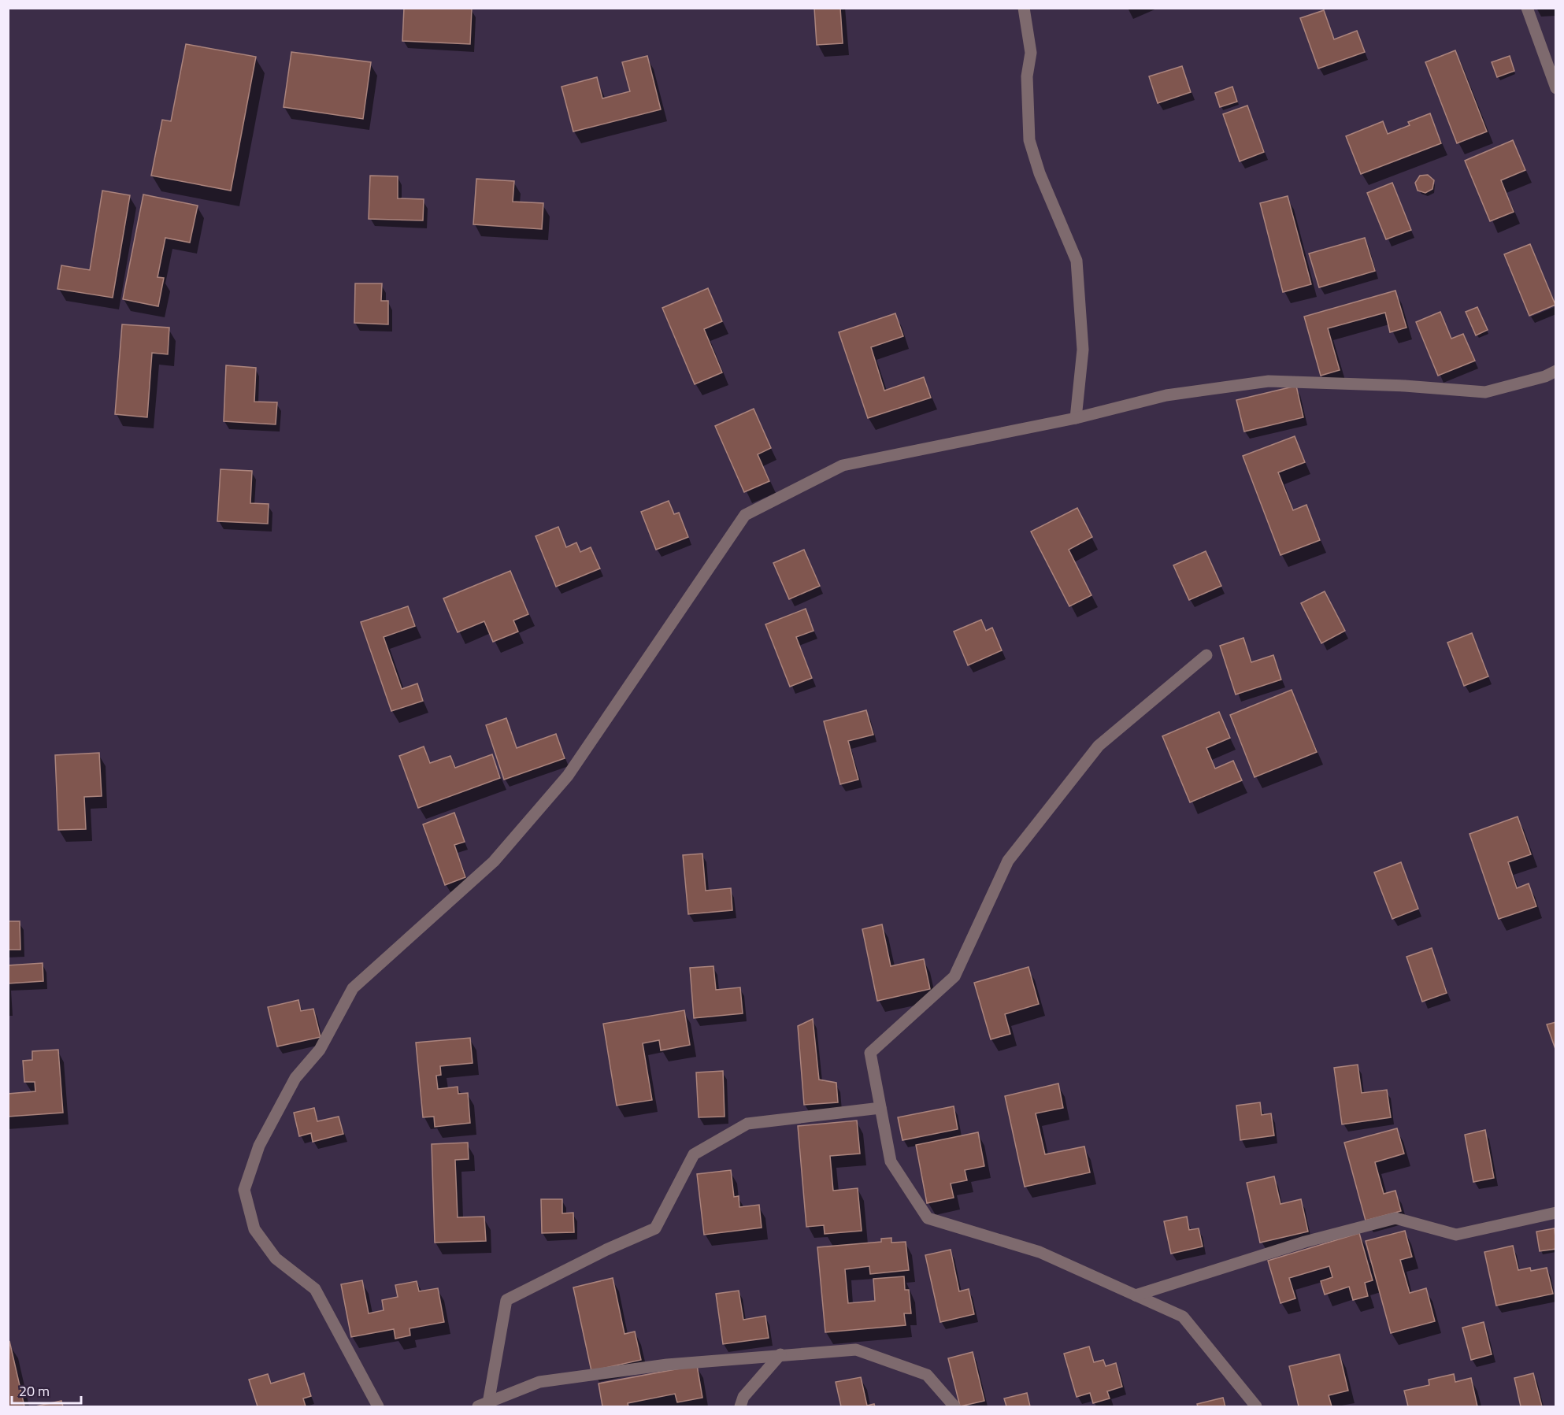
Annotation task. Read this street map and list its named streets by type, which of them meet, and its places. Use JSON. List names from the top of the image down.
{
  "scale_bar": "20 m"
}
